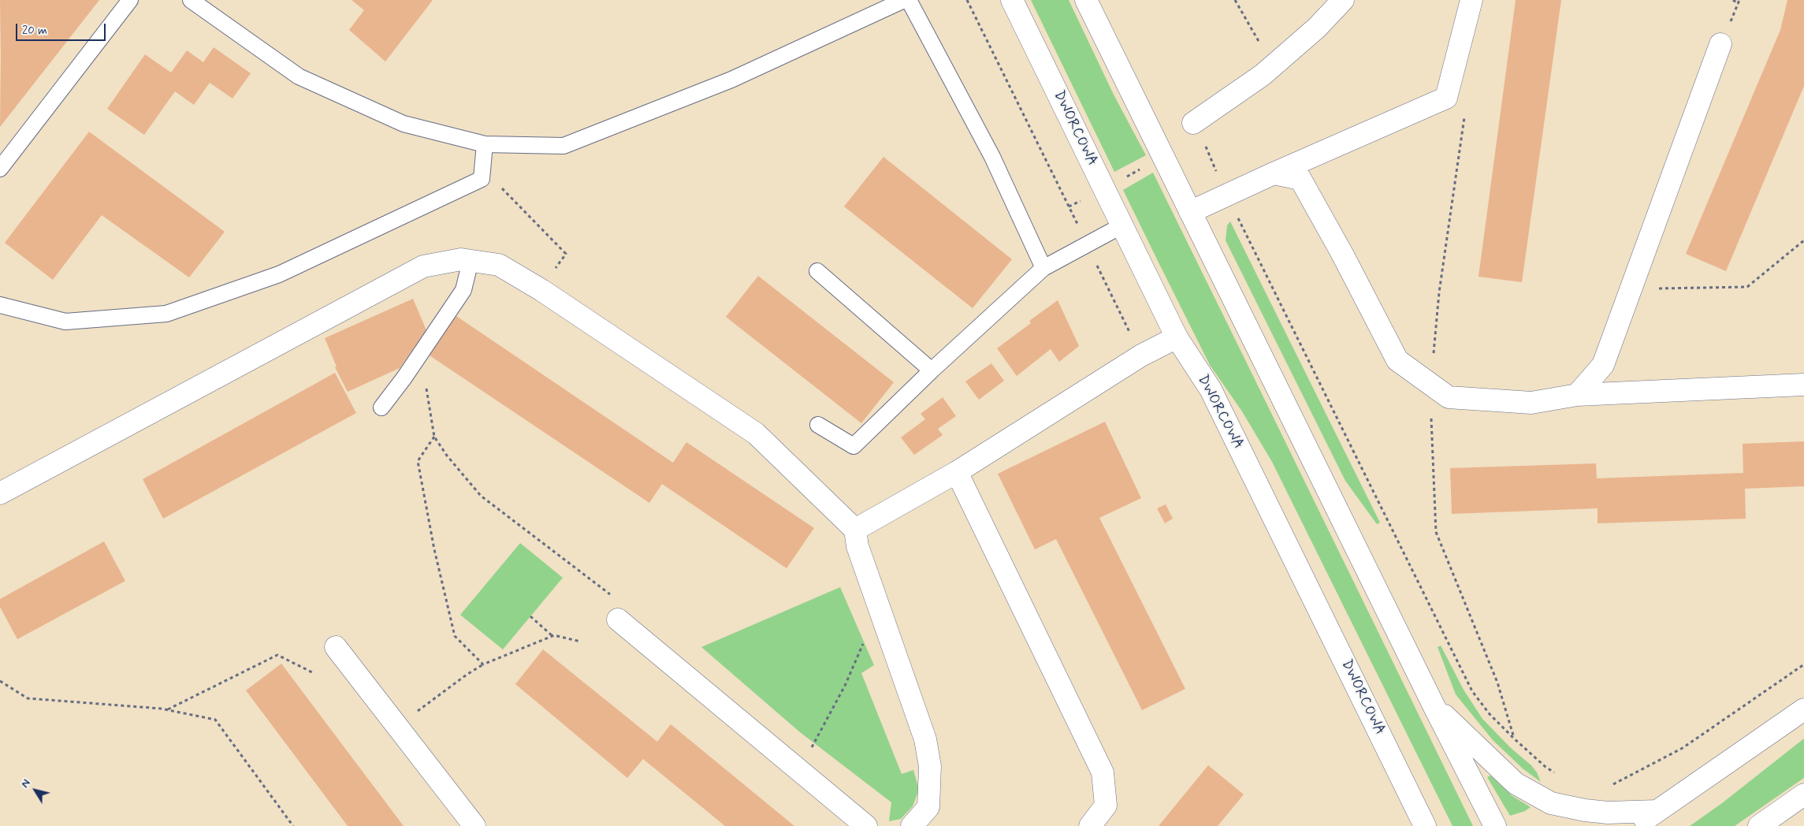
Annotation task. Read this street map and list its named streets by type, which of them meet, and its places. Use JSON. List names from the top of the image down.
{
  "streets": {
    "street": ["DWORCOWA"]
  },
  "scale_bar": "20 m",
  "north": "top left"
}
